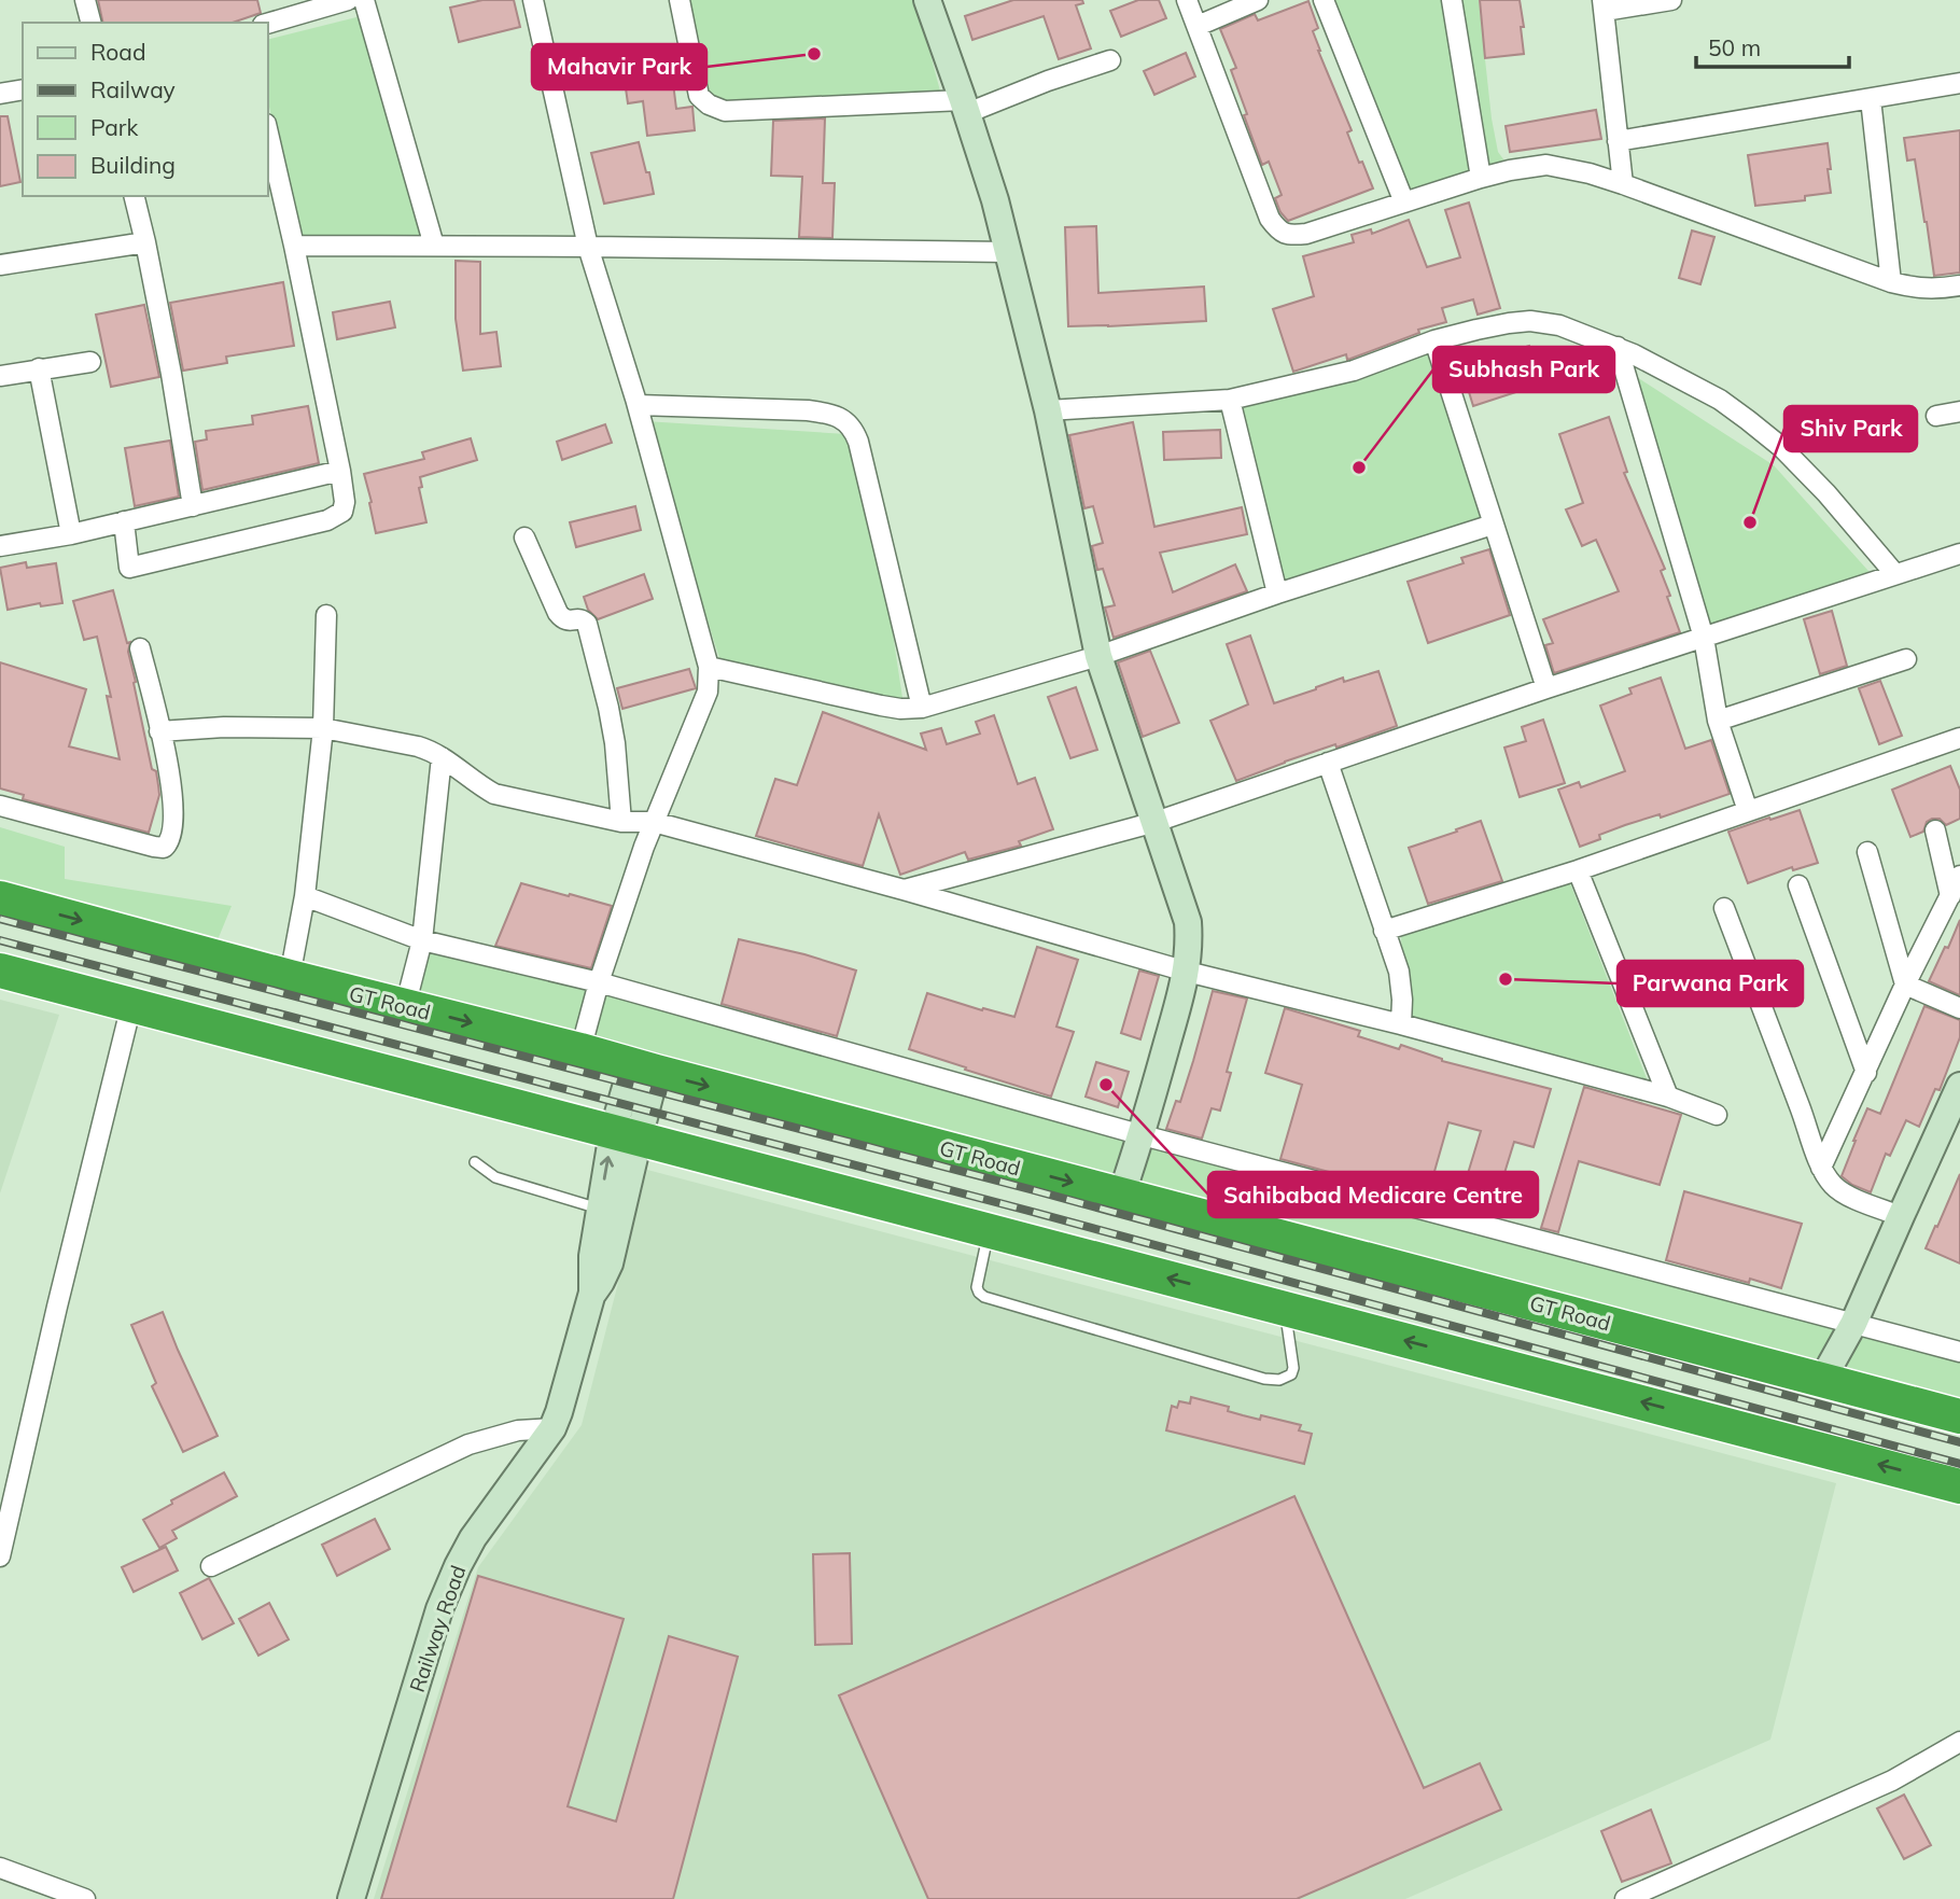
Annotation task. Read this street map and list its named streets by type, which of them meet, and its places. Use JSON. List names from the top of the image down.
{
  "streets": {
    "highway": ["GT Road"],
    "street": ["Railway Road"]
  },
  "crossings": [
    ["GT Road", "Railway Road"]
  ],
  "places": [
    "Mahavir Park",
    "Subhash Park",
    "Shiv Park",
    "Parwana Park",
    "Sahibabad Medicare Centre"
  ],
  "legend": [
    "Road",
    "Railway",
    "Park",
    "Building"
  ],
  "scale_bar": "50 m"
}
